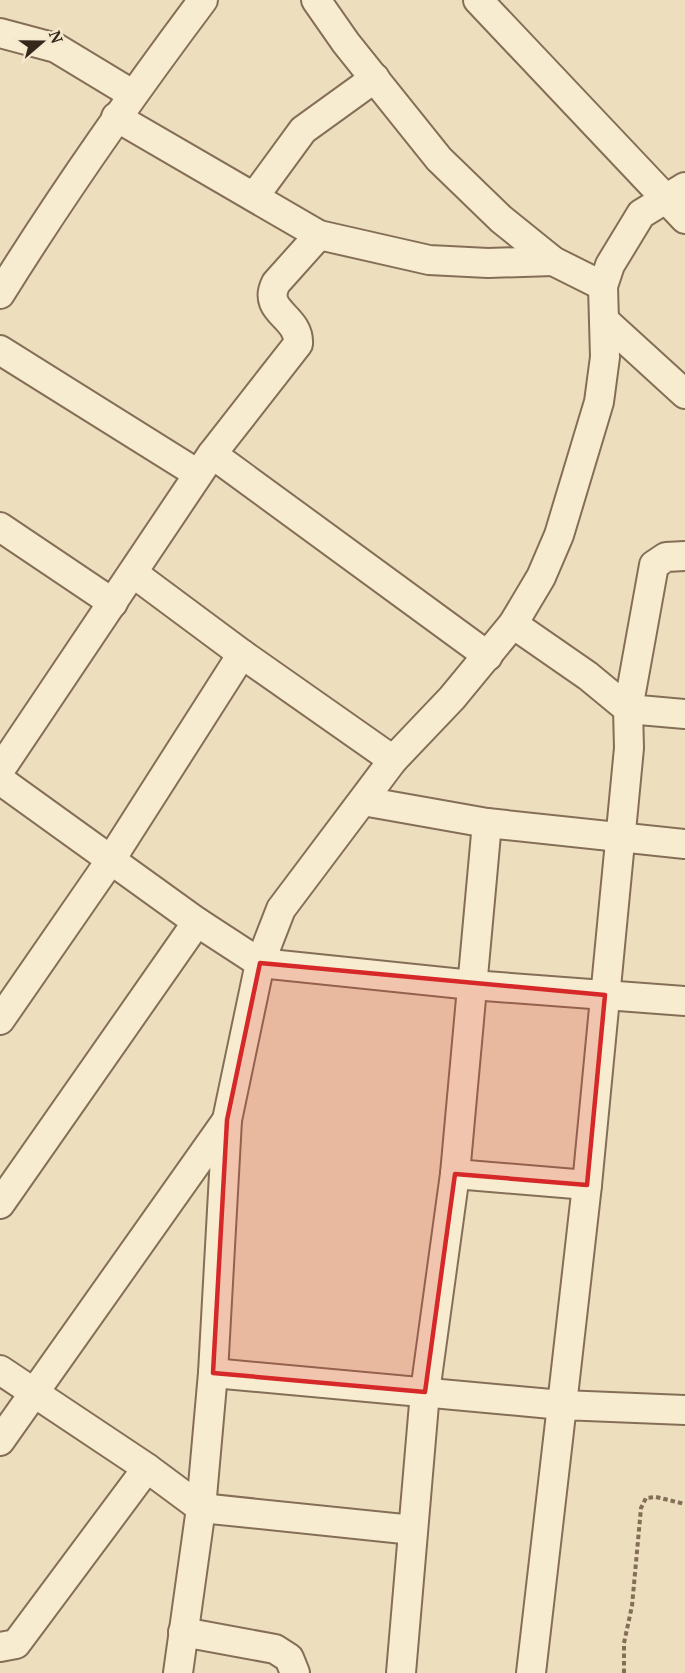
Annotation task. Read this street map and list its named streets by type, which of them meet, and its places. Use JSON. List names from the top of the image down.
{
  "north": "right"
}
